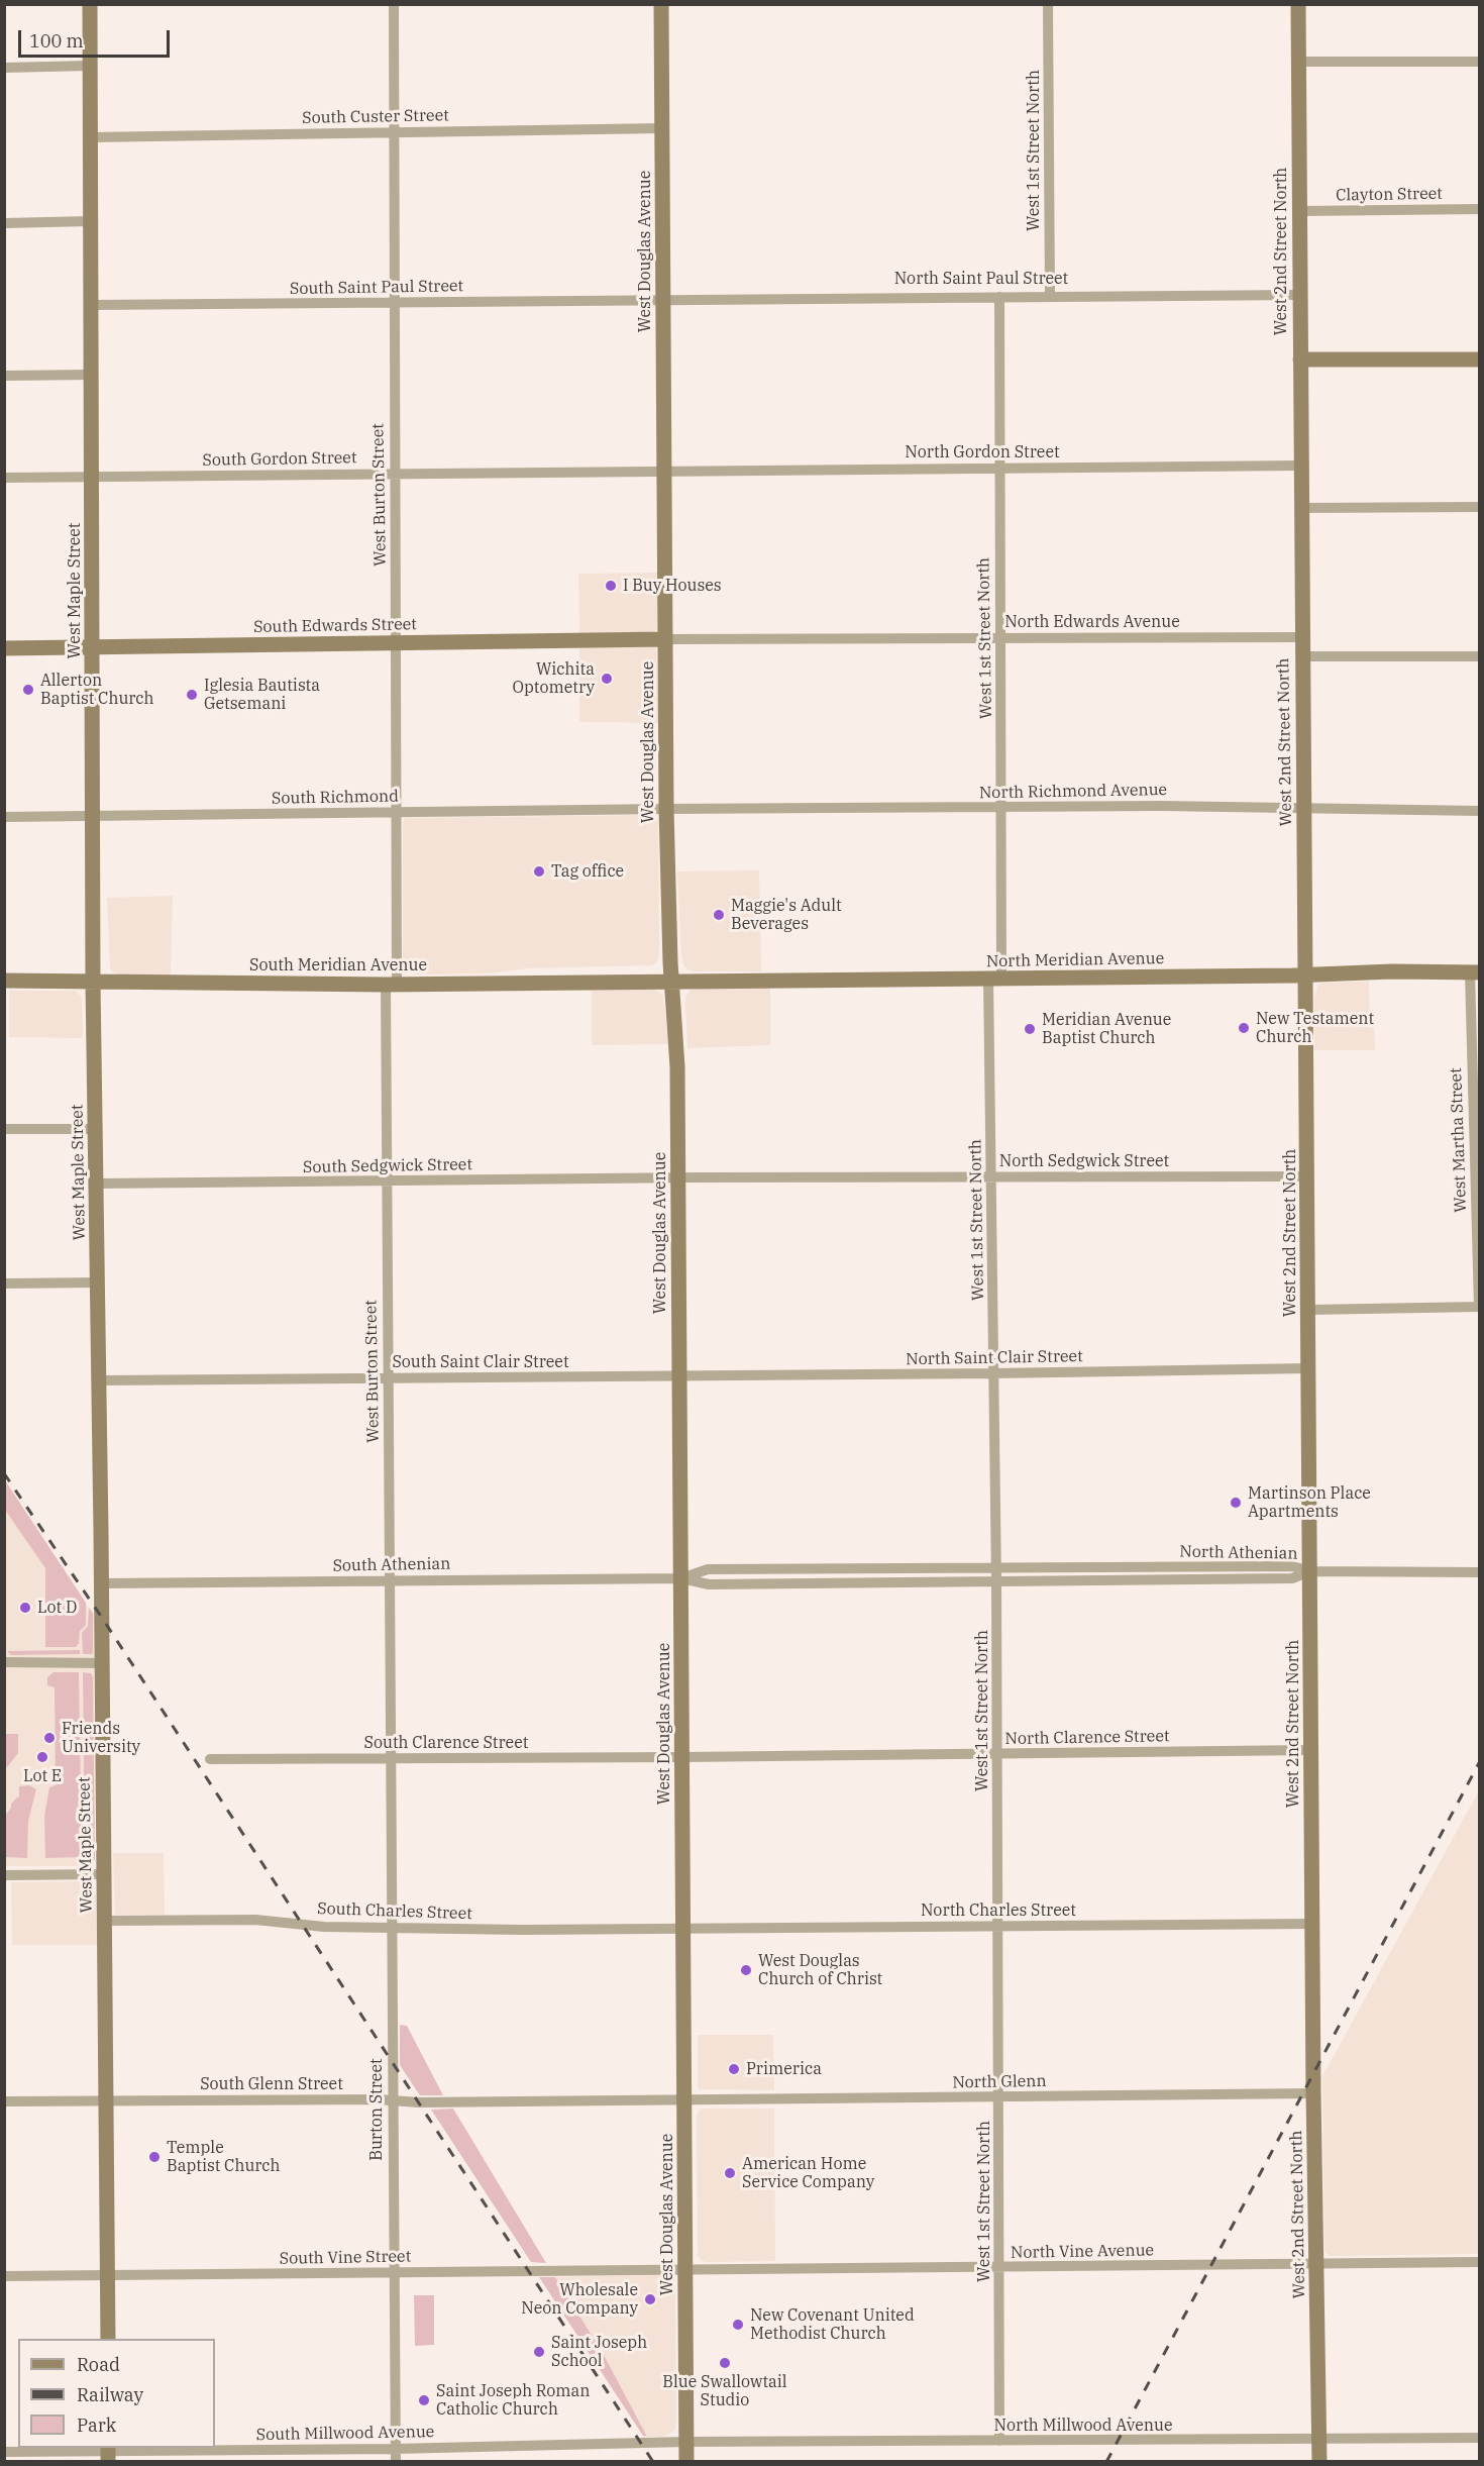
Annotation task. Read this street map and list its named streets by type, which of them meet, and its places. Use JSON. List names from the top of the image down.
{
  "streets": {
    "street": [
      "South Custer Street",
      "West 1st Street North",
      "Clayton Street",
      "West Douglas Avenue",
      "West 2nd Street North",
      "North Saint Paul Street",
      "South Saint Paul Street",
      "North Gordon Street",
      "South Gordon Street",
      "West Burton Street",
      "West Maple Street",
      "North Edwards Avenue",
      "South Edwards Street",
      "North Richmond Avenue",
      "South Richmond",
      "North Meridian Avenue",
      "South Meridian Avenue",
      "West Martha Street",
      "North Sedgwick Street",
      "South Sedgwick Street",
      "North Saint Clair Street",
      "South Saint Clair Street",
      "North Athenian",
      "South Athenian",
      "North Clarence Street",
      "South Clarence Street",
      "North Charles Street",
      "South Charles Street",
      "North Glenn",
      "South Glenn Street",
      "Burton Street",
      "North Vine Avenue",
      "South Vine Street",
      "North Millwood Avenue",
      "South Millwood Avenue"
    ]
  },
  "crossings": [
    ["South Custer Street", "West Douglas Avenue"],
    ["South Custer Street", "West Burton Street"],
    ["South Custer Street", "West Maple Street"],
    ["West 1st Street North", "North Saint Paul Street"],
    ["West 1st Street North", "North Gordon Street"],
    ["West 1st Street North", "North Edwards Avenue"],
    ["West 1st Street North", "North Richmond Avenue"],
    ["West 1st Street North", "North Meridian Avenue"],
    ["West 1st Street North", "North Sedgwick Street"],
    ["West 1st Street North", "North Saint Clair Street"],
    ["West 1st Street North", "North Athenian"],
    ["West 1st Street North", "North Clarence Street"],
    ["West 1st Street North", "North Charles Street"],
    ["West 1st Street North", "North Glenn"],
    ["West 1st Street North", "North Vine Avenue"],
    ["West 1st Street North", "North Millwood Avenue"],
    ["Clayton Street", "West 2nd Street North"],
    ["West Douglas Avenue", "North Saint Paul Street"],
    ["West Douglas Avenue", "South Saint Paul Street"],
    ["West Douglas Avenue", "North Gordon Street"],
    ["West Douglas Avenue", "South Gordon Street"],
    ["West Douglas Avenue", "North Edwards Avenue"],
    ["West Douglas Avenue", "South Edwards Street"],
    ["West Douglas Avenue", "North Richmond Avenue"],
    ["West Douglas Avenue", "South Richmond"],
    ["West Douglas Avenue", "North Meridian Avenue"],
    ["West Douglas Avenue", "South Meridian Avenue"],
    ["West Douglas Avenue", "North Sedgwick Street"],
    ["West Douglas Avenue", "South Sedgwick Street"],
    ["West Douglas Avenue", "North Saint Clair Street"],
    ["West Douglas Avenue", "South Saint Clair Street"],
    ["West Douglas Avenue", "North Athenian"],
    ["West Douglas Avenue", "South Athenian"],
    ["West Douglas Avenue", "North Clarence Street"],
    ["West Douglas Avenue", "South Clarence Street"],
    ["West Douglas Avenue", "North Charles Street"],
    ["West Douglas Avenue", "South Charles Street"],
    ["West Douglas Avenue", "North Glenn"],
    ["West Douglas Avenue", "South Glenn Street"],
    ["West Douglas Avenue", "North Vine Avenue"],
    ["West Douglas Avenue", "South Vine Street"],
    ["West Douglas Avenue", "North Millwood Avenue"],
    ["West Douglas Avenue", "South Millwood Avenue"],
    ["West 2nd Street North", "North Saint Paul Street"],
    ["West 2nd Street North", "North Gordon Street"],
    ["West 2nd Street North", "North Edwards Avenue"],
    ["West 2nd Street North", "North Richmond Avenue"],
    ["West 2nd Street North", "North Meridian Avenue"],
    ["West 2nd Street North", "North Sedgwick Street"],
    ["West 2nd Street North", "North Saint Clair Street"],
    ["West 2nd Street North", "North Athenian"],
    ["West 2nd Street North", "North Clarence Street"],
    ["West 2nd Street North", "North Charles Street"],
    ["West 2nd Street North", "North Glenn"],
    ["West 2nd Street North", "North Vine Avenue"],
    ["West 2nd Street North", "North Millwood Avenue"],
    ["North Saint Paul Street", "South Saint Paul Street"],
    ["South Saint Paul Street", "West Burton Street"],
    ["South Saint Paul Street", "West Maple Street"],
    ["North Gordon Street", "South Gordon Street"],
    ["South Gordon Street", "West Burton Street"],
    ["South Gordon Street", "West Maple Street"],
    ["West Burton Street", "South Edwards Street"],
    ["West Burton Street", "South Richmond"],
    ["West Burton Street", "South Meridian Avenue"],
    ["West Burton Street", "South Sedgwick Street"],
    ["West Burton Street", "South Saint Clair Street"],
    ["West Burton Street", "South Athenian"],
    ["West Burton Street", "South Clarence Street"],
    ["West Burton Street", "Burton Street"],
    ["West Maple Street", "South Edwards Street"],
    ["West Maple Street", "South Richmond"],
    ["West Maple Street", "South Meridian Avenue"],
    ["West Maple Street", "South Sedgwick Street"],
    ["West Maple Street", "South Saint Clair Street"],
    ["West Maple Street", "South Athenian"],
    ["West Maple Street", "South Charles Street"],
    ["West Maple Street", "South Glenn Street"],
    ["West Maple Street", "South Vine Street"],
    ["North Edwards Avenue", "South Edwards Street"],
    ["North Richmond Avenue", "South Richmond"],
    ["North Meridian Avenue", "South Meridian Avenue"],
    ["North Meridian Avenue", "West Martha Street"],
    ["North Sedgwick Street", "South Sedgwick Street"],
    ["North Saint Clair Street", "South Saint Clair Street"],
    ["North Athenian", "South Athenian"],
    ["North Clarence Street", "South Clarence Street"],
    ["South Clarence Street", "Burton Street"],
    ["North Charles Street", "South Charles Street"],
    ["South Charles Street", "Burton Street"],
    ["North Glenn", "South Glenn Street"],
    ["South Glenn Street", "Burton Street"],
    ["Burton Street", "South Vine Street"],
    ["Burton Street", "South Millwood Avenue"],
    ["North Vine Avenue", "South Vine Street"],
    ["North Millwood Avenue", "South Millwood Avenue"]
  ],
  "places": [
    "I Buy Houses",
    "Wichita Optometry",
    "Allerton Baptist Church",
    "Iglesia Bautista Getsemani",
    "Tag office",
    "Maggie's Adult Beverages",
    "New Testament Church",
    "Meridian Avenue Baptist Church",
    "Martinson Place Apartments",
    "Lot D",
    "Friends University",
    "Lot E",
    "West Douglas Church of Christ",
    "Primerica",
    "Temple Baptist Church",
    "American Home Service Company",
    "Wholesale Neon Company",
    "New Covenant United Methodist Church",
    "Saint Joseph School",
    "Blue Swallowtail Studio",
    "Saint Joseph Roman Catholic Church"
  ],
  "legend": ["Road", "Railway", "Park"],
  "scale_bar": "100 m"
}
